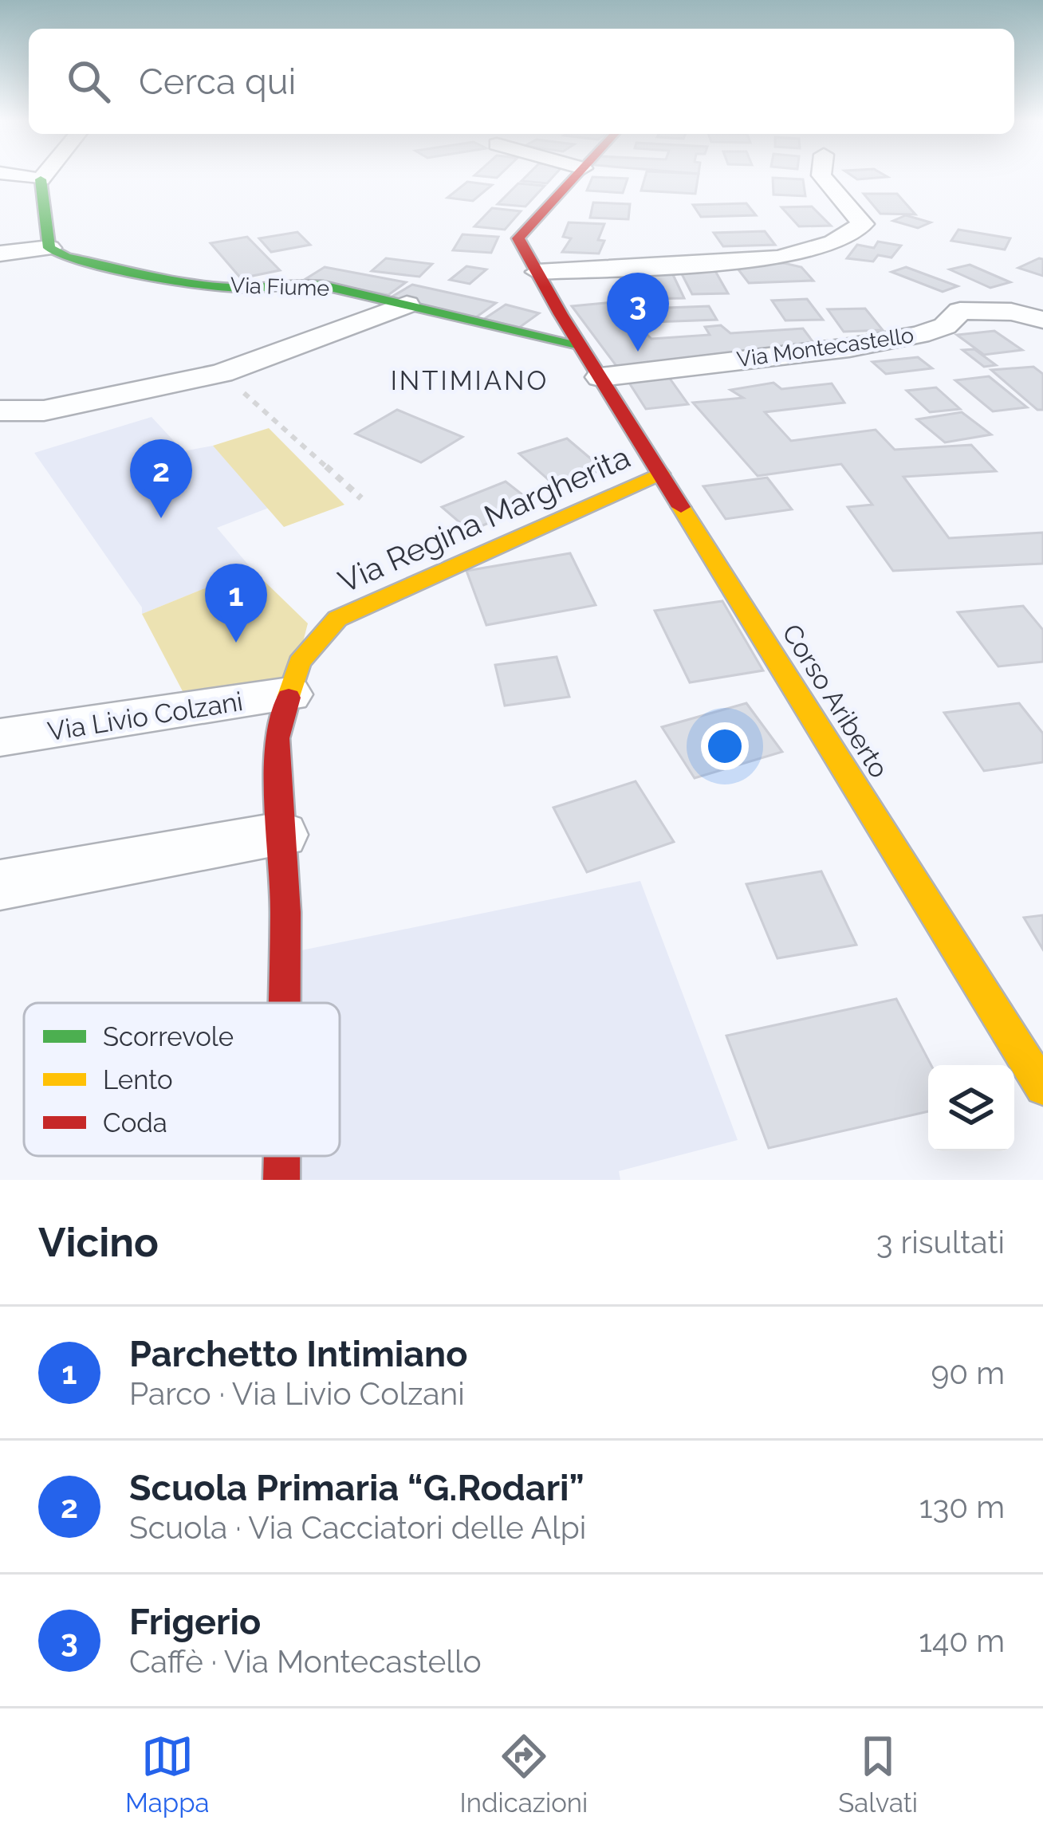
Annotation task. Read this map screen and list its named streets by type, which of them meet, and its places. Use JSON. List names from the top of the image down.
{
  "streets": {
    "street": [
      "Via Fiume",
      "Via Montecastello",
      "Via Regina Margherita",
      "Corso Ariberto",
      "Via Livio Colzani"
    ]
  },
  "crossings": [
    ["Via Fiume", "Corso Ariberto"],
    ["Via Montecastello", "Corso Ariberto"],
    ["Via Regina Margherita", "Corso Ariberto"],
    ["Via Regina Margherita", "Via Livio Colzani"]
  ],
  "districts": ["INTIMIANO"],
  "legend": ["Scorrevole", "Lento", "Coda"],
  "page": {
    "search": "Cerca qui",
    "pins": ["3", "2", "1"],
    "heading": ["Vicino", "3 risultati"],
    "list": [
      {
        "mark": "1",
        "name": "Parchetto Intimiano",
        "note": "Parco · Via Livio Colzani",
        "value": "90 m"
      },
      {
        "mark": "2",
        "name": "Scuola Primaria “G.Rodari”",
        "note": "Scuola · Via Cacciatori delle Alpi",
        "value": "130 m"
      },
      {
        "mark": "3",
        "name": "Frigerio",
        "note": "Caffè · Via Montecastello",
        "value": "140 m"
      }
    ],
    "nav": ["Mappa", "Indicazioni", "Salvati"]
  }
}
